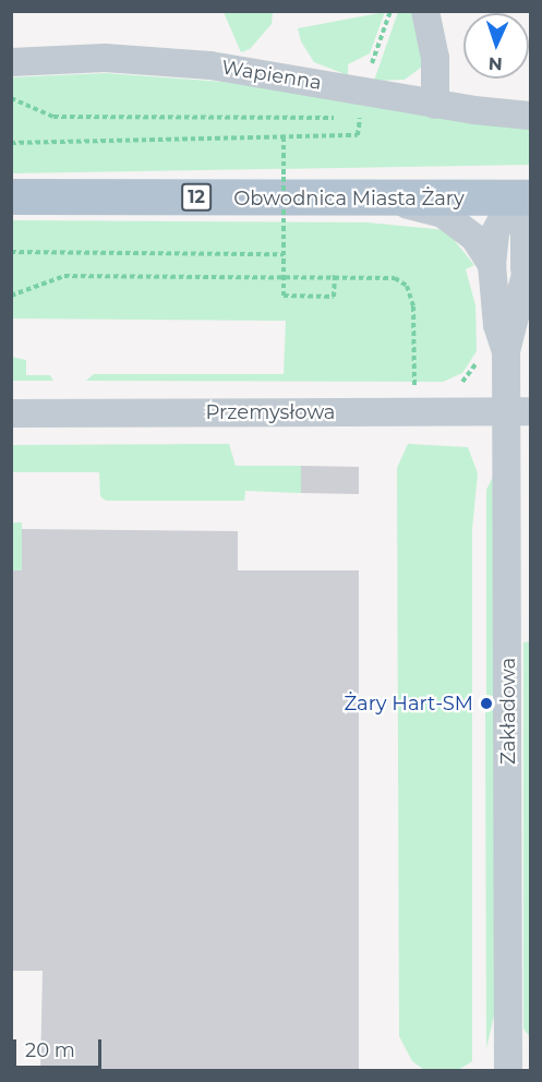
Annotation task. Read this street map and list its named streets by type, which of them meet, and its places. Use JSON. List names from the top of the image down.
{
  "streets": {
    "main road": ["12", "Obwodnica Miasta Żary"],
    "street": ["Wapienna", "Przemysłowa", "Zakładowa"]
  },
  "crossings": [
    ["Obwodnica Miasta Żary", "Zakładowa"],
    ["Przemysłowa", "Zakładowa"]
  ],
  "places": ["Żary Hart-SM"],
  "scale_bar": "20 m",
  "north": "bottom"
}
